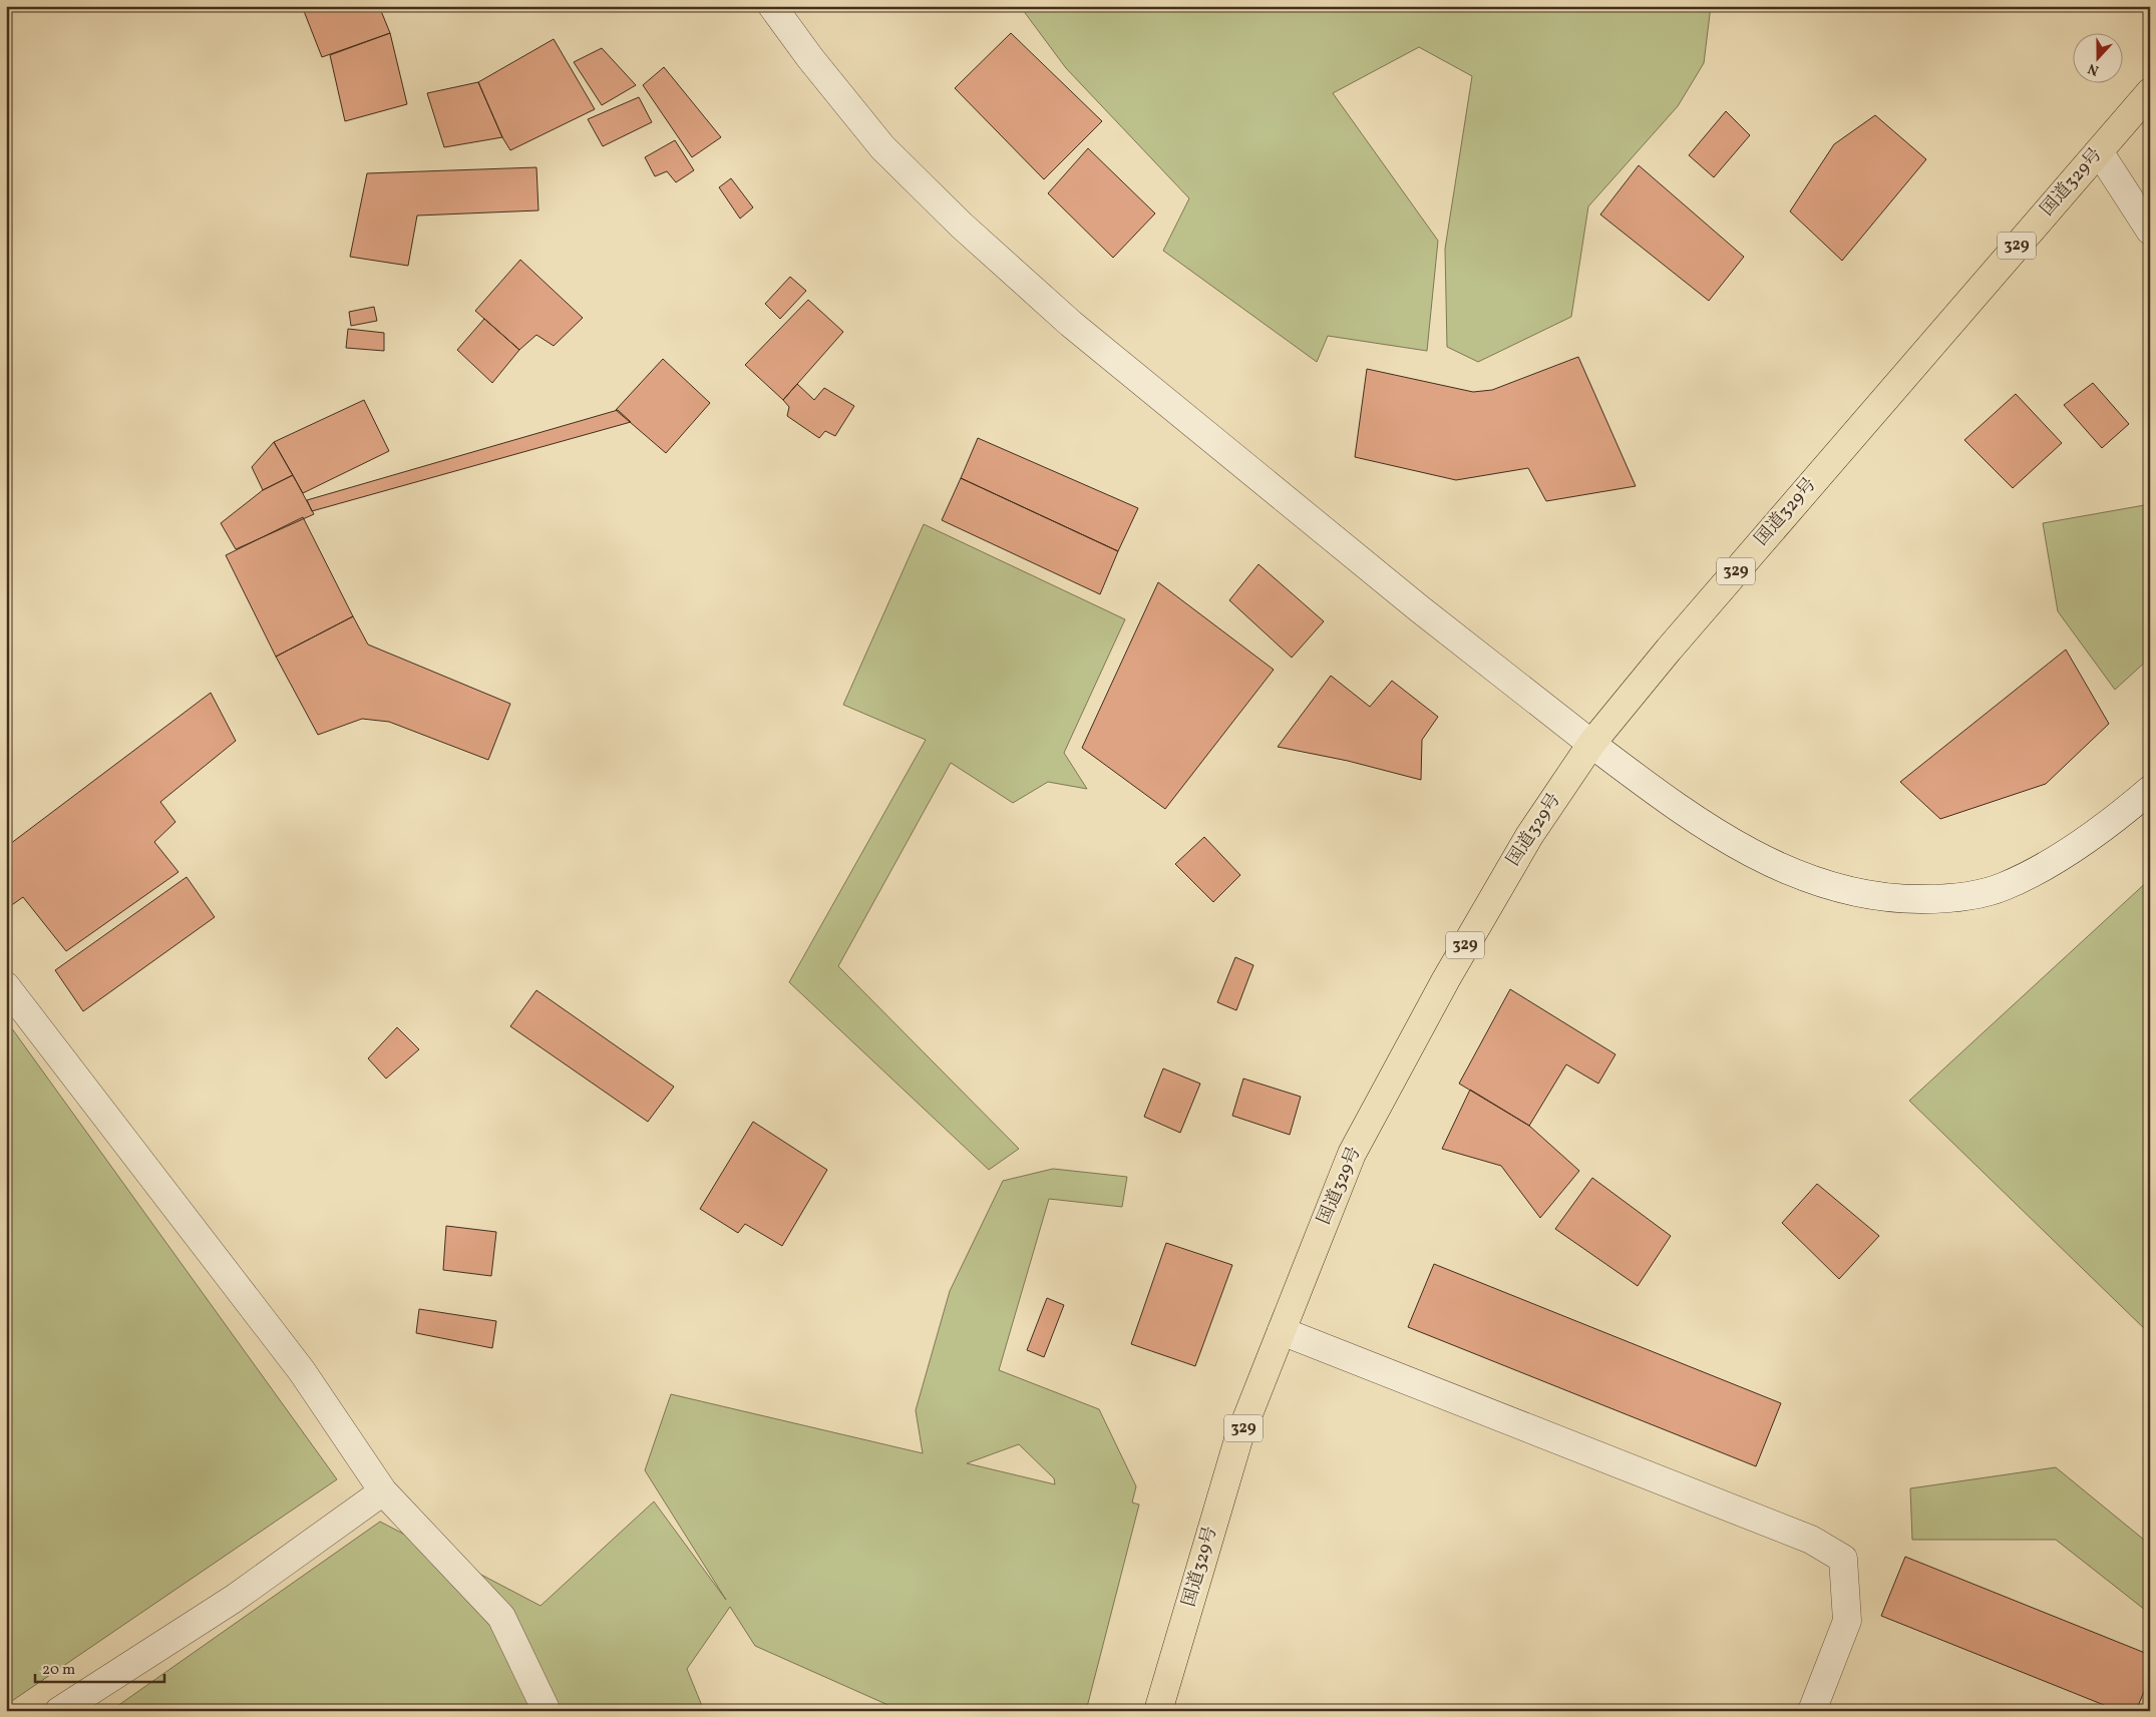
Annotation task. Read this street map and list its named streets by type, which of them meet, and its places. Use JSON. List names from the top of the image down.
{
  "streets": {
    "highway": ["国道329号", "329"]
  },
  "scale_bar": "20 m",
  "north": "bottom"
}
